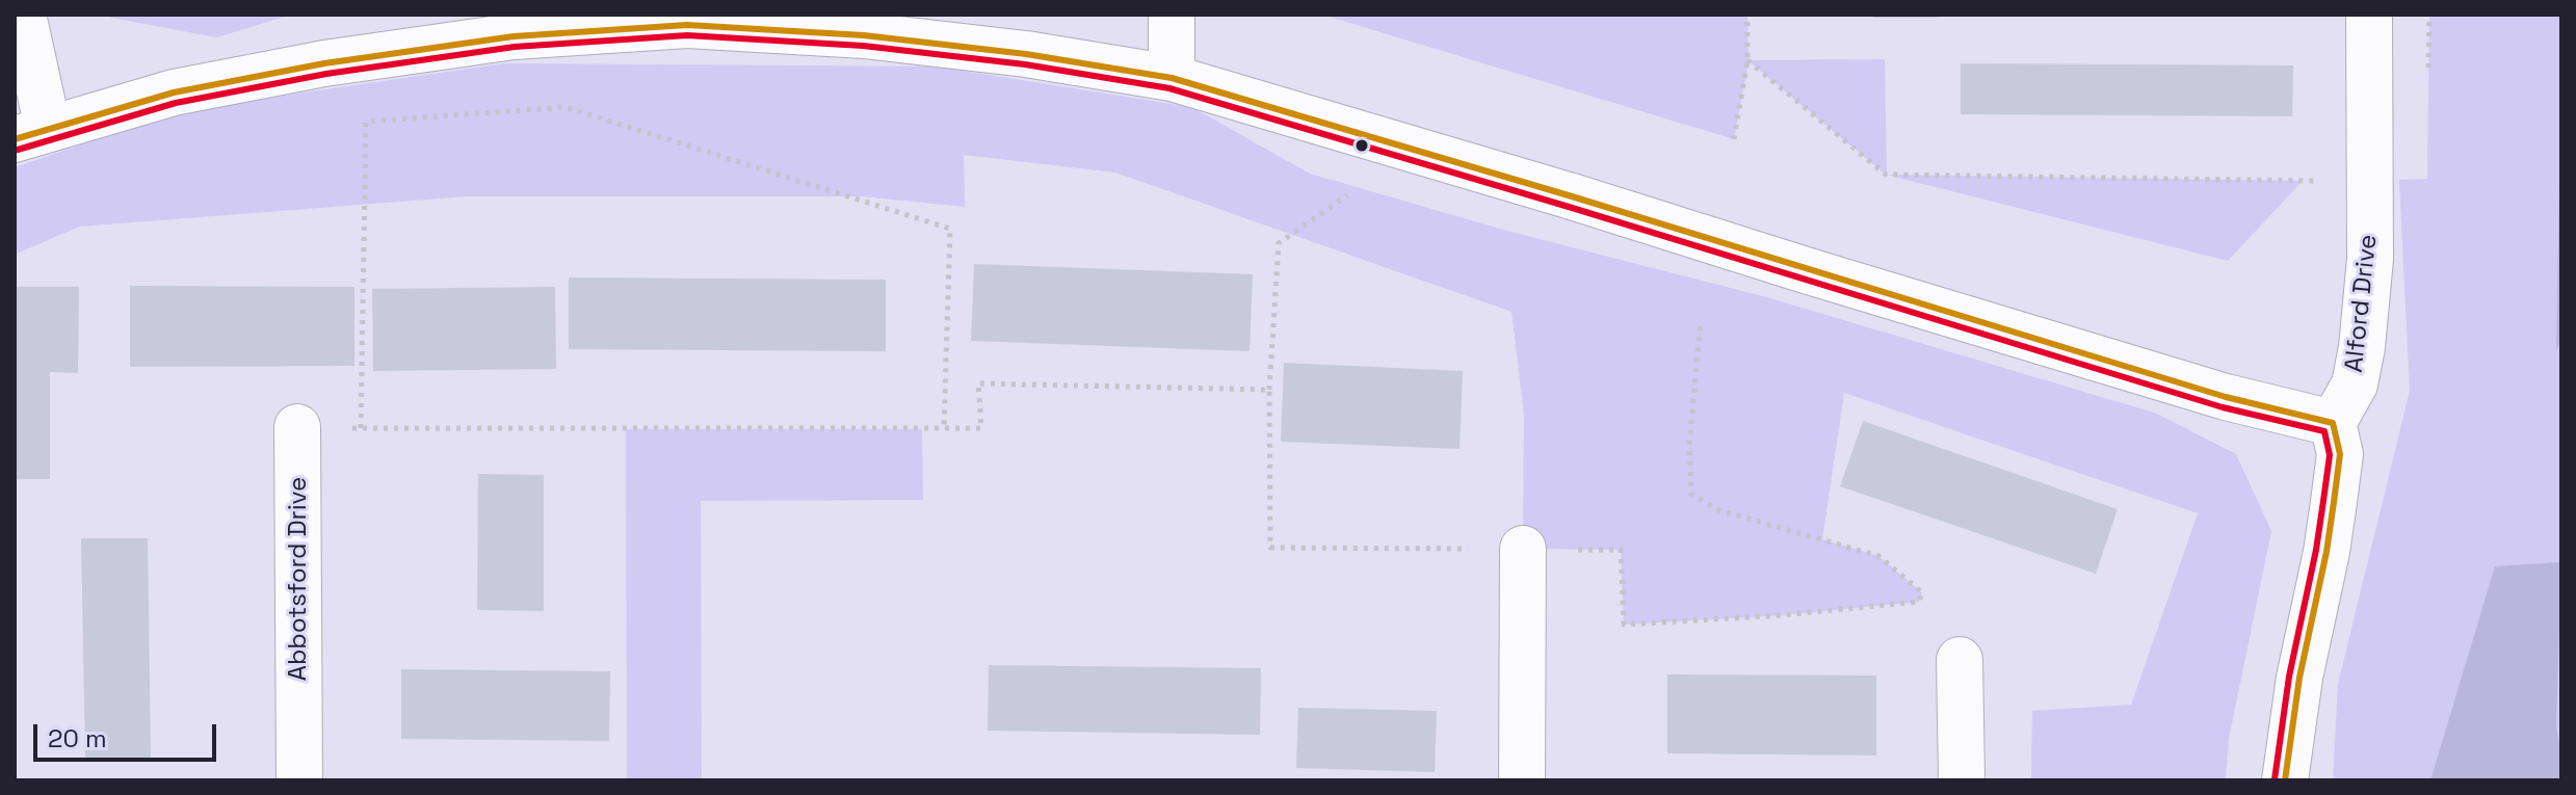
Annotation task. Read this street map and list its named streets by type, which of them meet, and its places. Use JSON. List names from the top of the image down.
{
  "streets": {
    "street": ["Alford Drive", "Abbotsford Drive"]
  },
  "scale_bar": "20 m"
}
